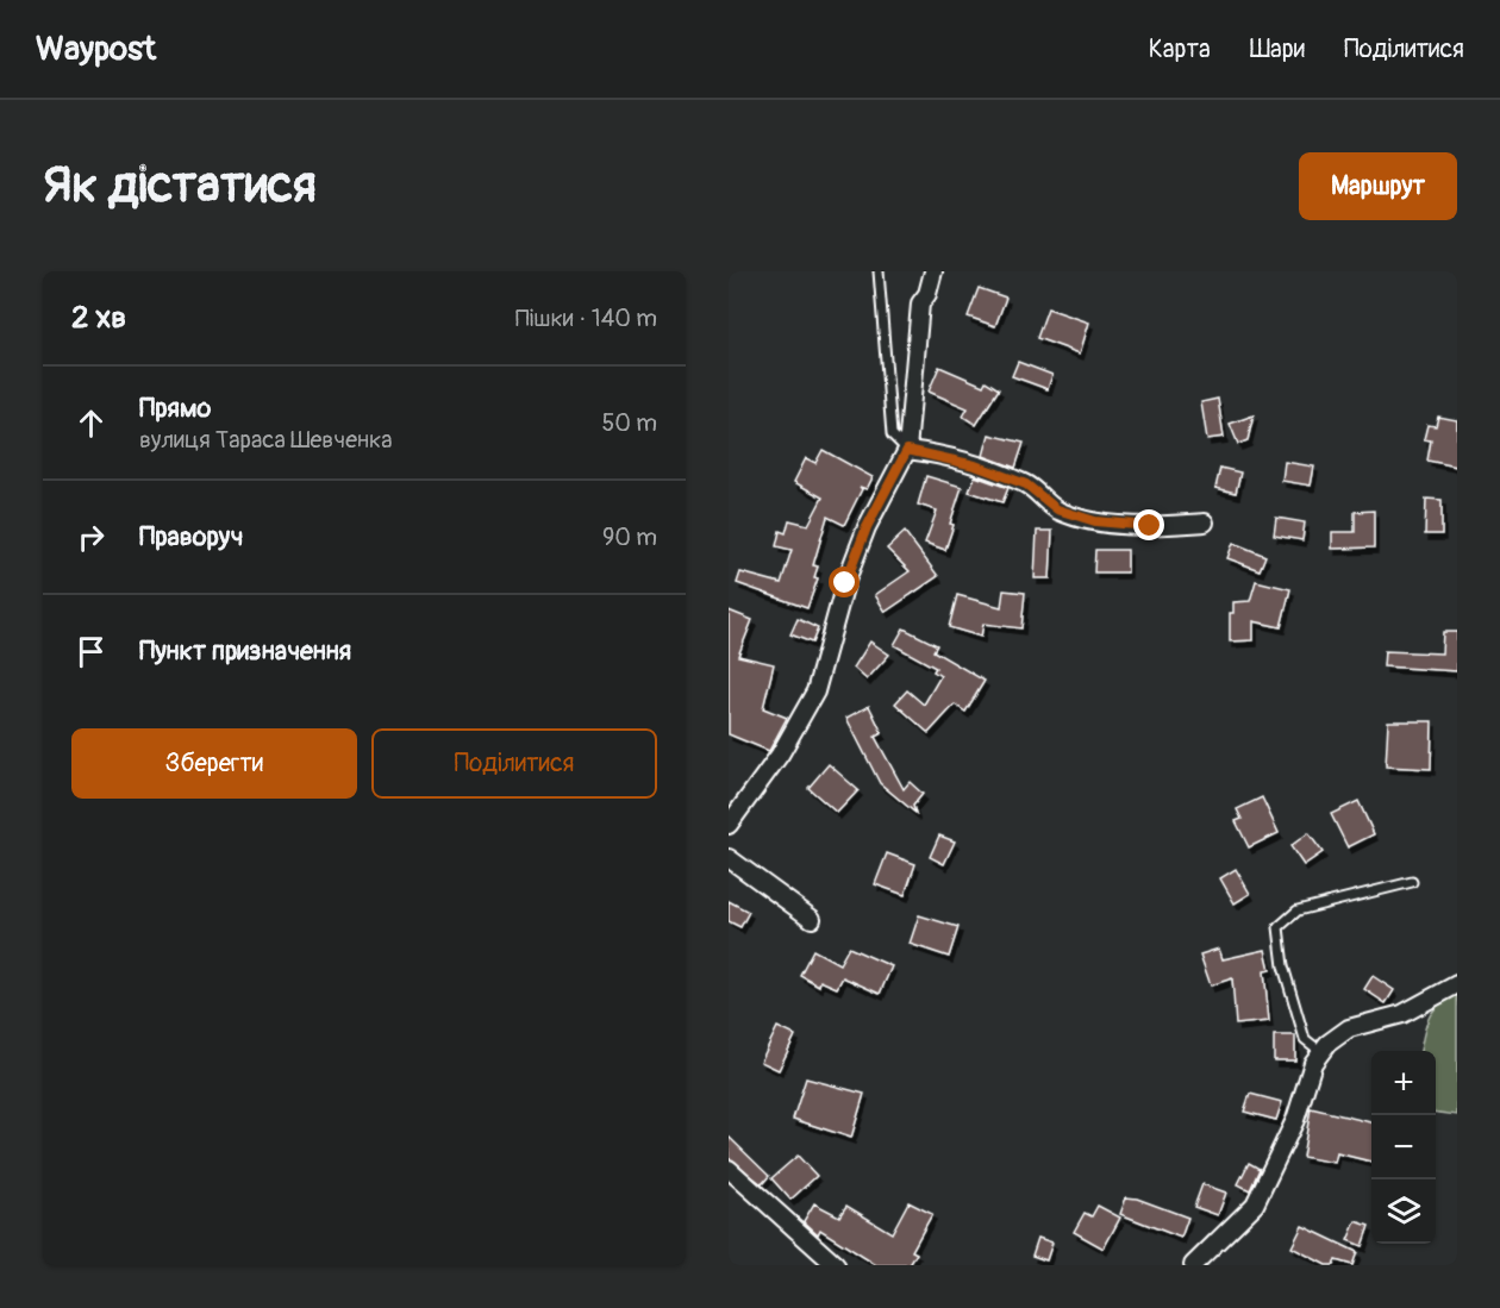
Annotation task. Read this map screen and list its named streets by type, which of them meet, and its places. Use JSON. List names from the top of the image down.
{
  "page": {
    "header": "Waypost",
    "nav": ["Карта", "Шари", "Поділитися"],
    "buttons": [
      "Маршрут",
      ["Зберегти", "Поділитися"]
    ],
    "title": "Як дістатися",
    "heading": ["2 хв", "Пішки · 140 m"],
    "list": [
      ["Прямо", "вулиця Тараса Шевченка", "50 m"],
      ["Праворуч", "90 m"],
      "Пункт призначення"
    ],
    "map_buttons": ["+", "−"]
  }
}
